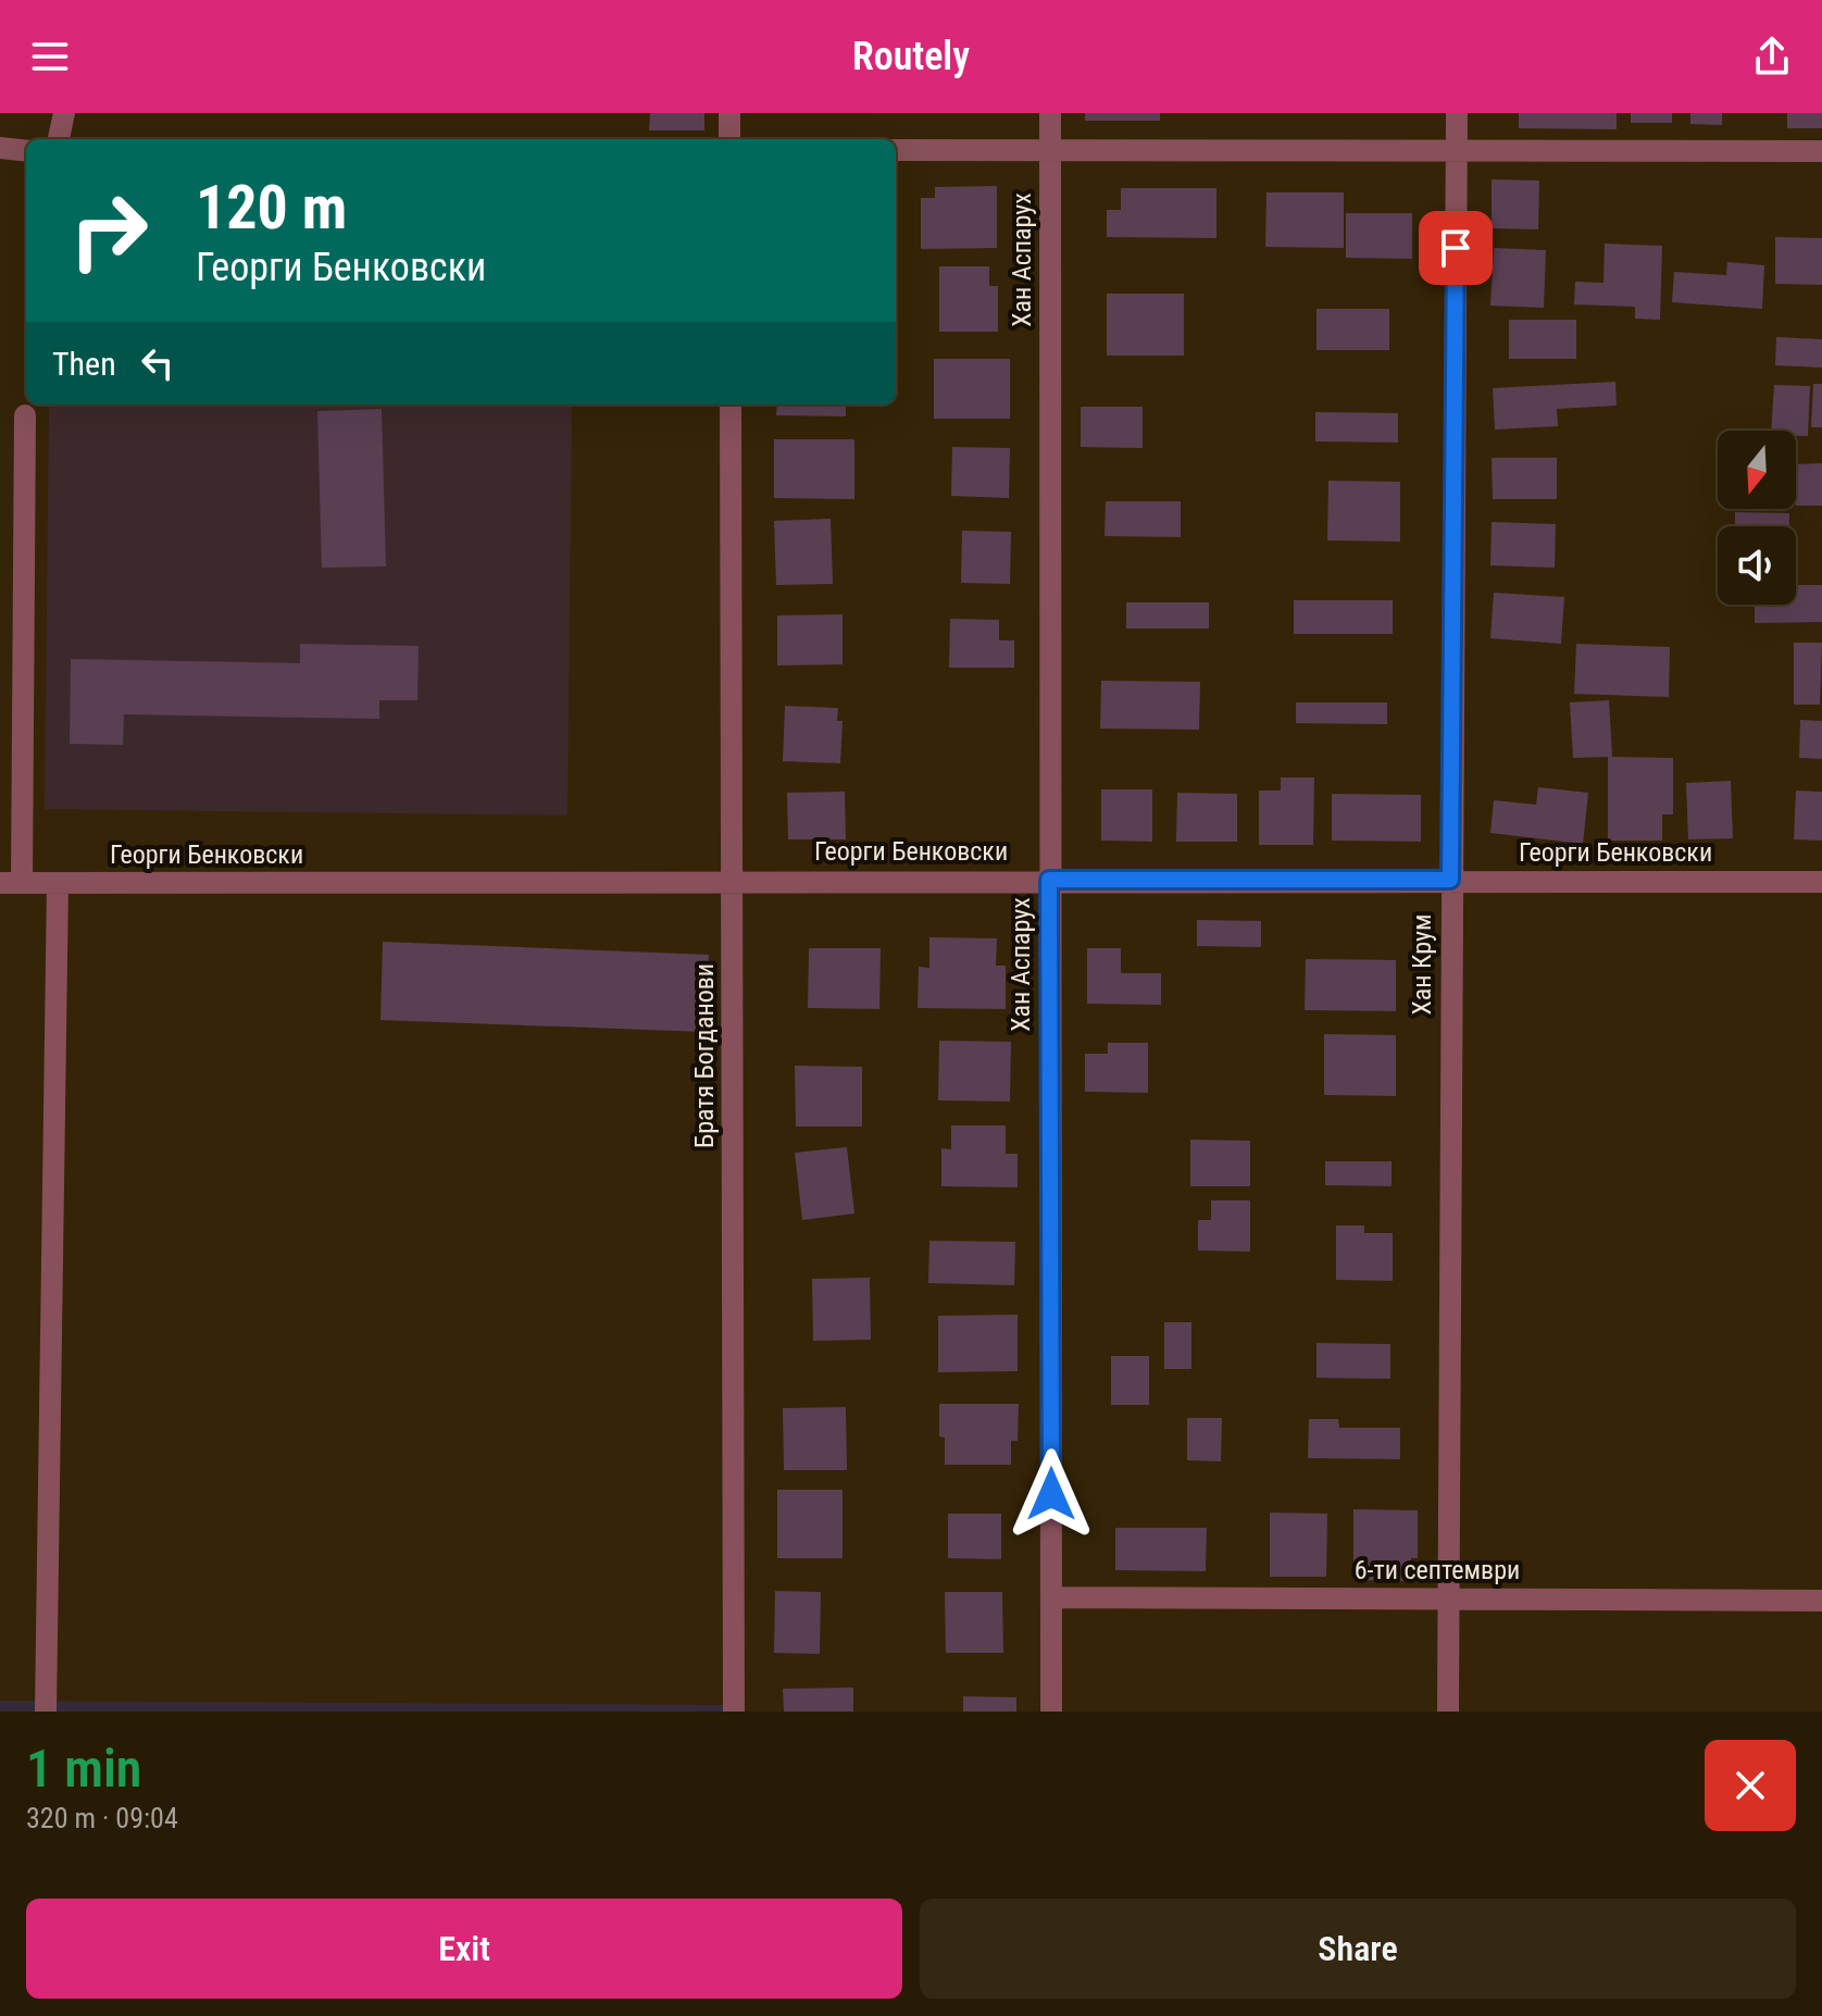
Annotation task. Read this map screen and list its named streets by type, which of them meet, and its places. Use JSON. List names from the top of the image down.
{
  "streets": {
    "street": [
      "Хан Аспарух",
      "Георги Бенковски",
      "Хан Крум",
      "Братя Богданови",
      "6-ти септември"
    ]
  },
  "crossings": [
    ["Хан Аспарух", "Георги Бенковски"],
    ["Хан Аспарух", "6-ти септември"],
    ["Георги Бенковски", "Хан Крум"],
    ["Георги Бенковски", "Братя Богданови"],
    ["Хан Крум", "6-ти септември"]
  ],
  "north": "bottom",
  "page": {
    "header": "Routely",
    "turn": ["120 m", "Георги Бенковски"],
    "then": "Then",
    "heading": ["1 min", "320 m · 09:04"],
    "buttons": ["Exit", "Share"]
  }
}
